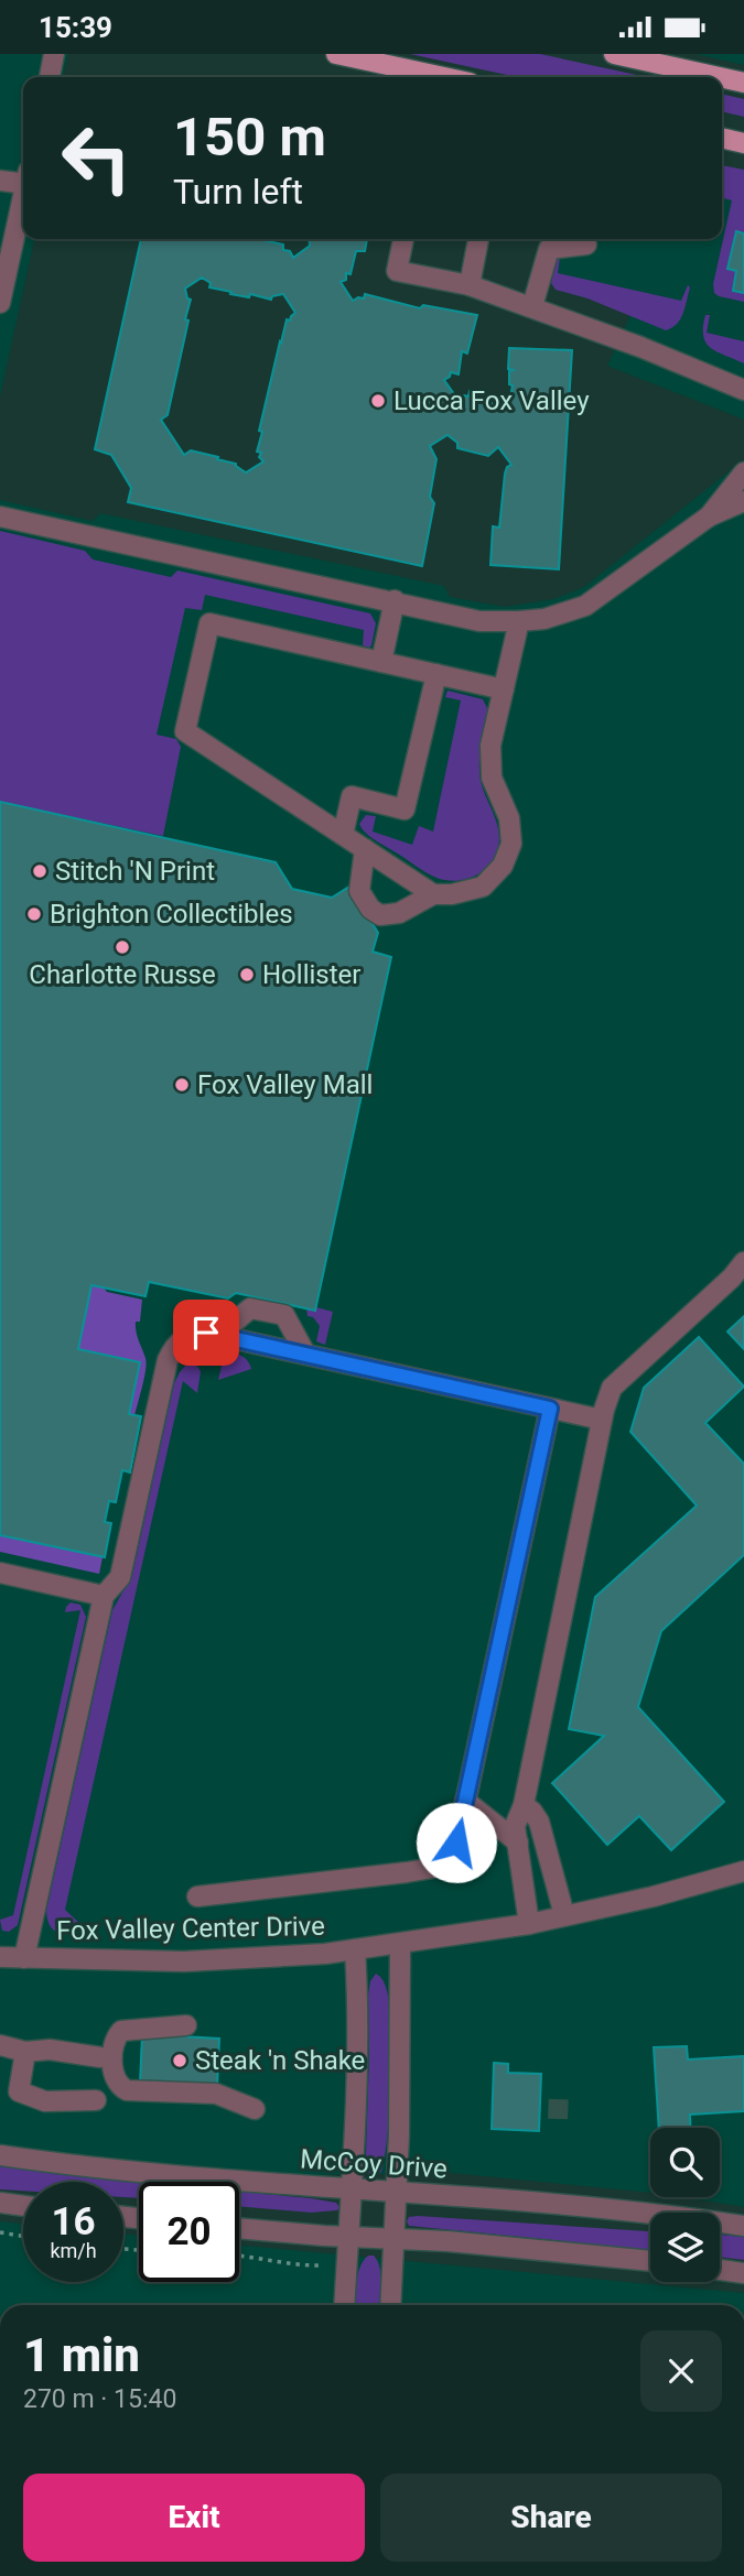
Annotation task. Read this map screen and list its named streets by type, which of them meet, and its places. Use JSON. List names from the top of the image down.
{
  "streets": {
    "street": ["Fox Valley Center Drive", "McCoy Drive"]
  },
  "places": [
    "Lucca Fox Valley",
    "Stitch 'N Print",
    "Brighton Collectibles",
    "Charlotte Russe",
    "Hollister",
    "Fox Valley Mall",
    "Steak 'n Shake"
  ],
  "page": {
    "status": "15:39",
    "turn": ["150 m", "Turn left"],
    "speed": "16 km/h",
    "limit": "20",
    "heading": ["1 min", "270 m · 15:40"],
    "buttons": ["Exit", "Share"]
  }
}
